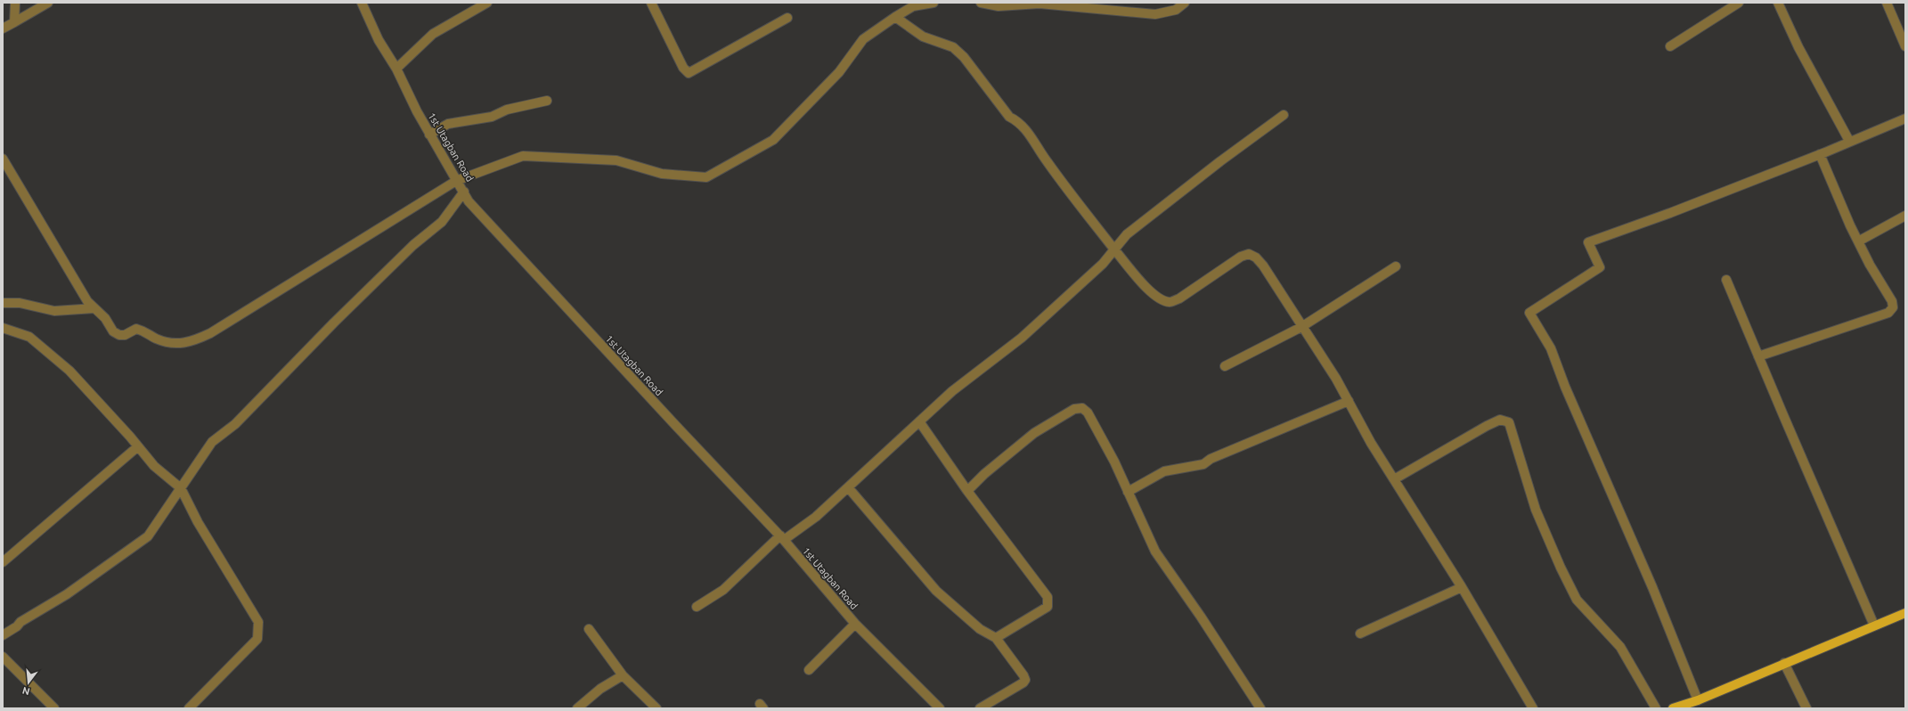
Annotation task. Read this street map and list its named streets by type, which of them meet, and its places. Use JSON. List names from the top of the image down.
{
  "streets": {
    "street": ["1st Utagban Road"]
  },
  "north": "bottom"
}
